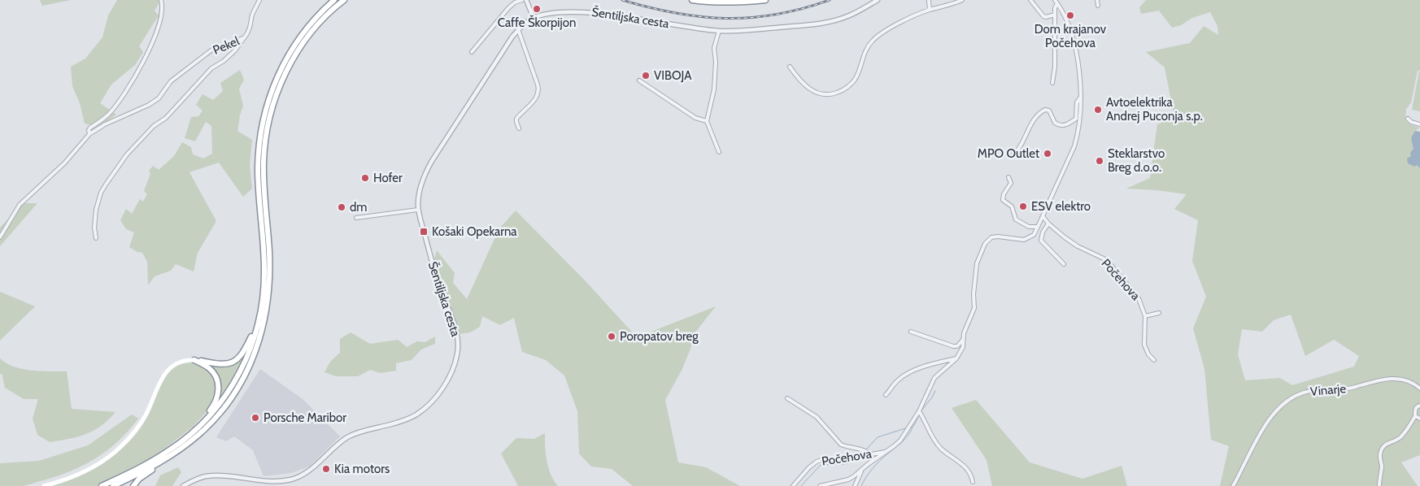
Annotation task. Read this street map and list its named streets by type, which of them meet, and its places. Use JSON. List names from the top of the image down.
{
  "streets": {
    "street": [
      "Šentiljska cesta",
      "Pekel",
      "Počehova",
      "Vinarje"
    ]
  },
  "places": {
    "other": [
      "Caffe Škorpijon",
      "Dom krajanov Počehova",
      "VIBOJA",
      "Avtoelektrika Andrej Puconja s.p.",
      "MPO Outlet",
      "Steklarstvo Breg d.o.o.",
      "Hofer",
      "ESV elektro",
      "dm",
      "Poropatov breg",
      "Porsche Maribor",
      "Kia motors"
    ],
    "transit": ["Košaki Opekarna"]
  }
}
